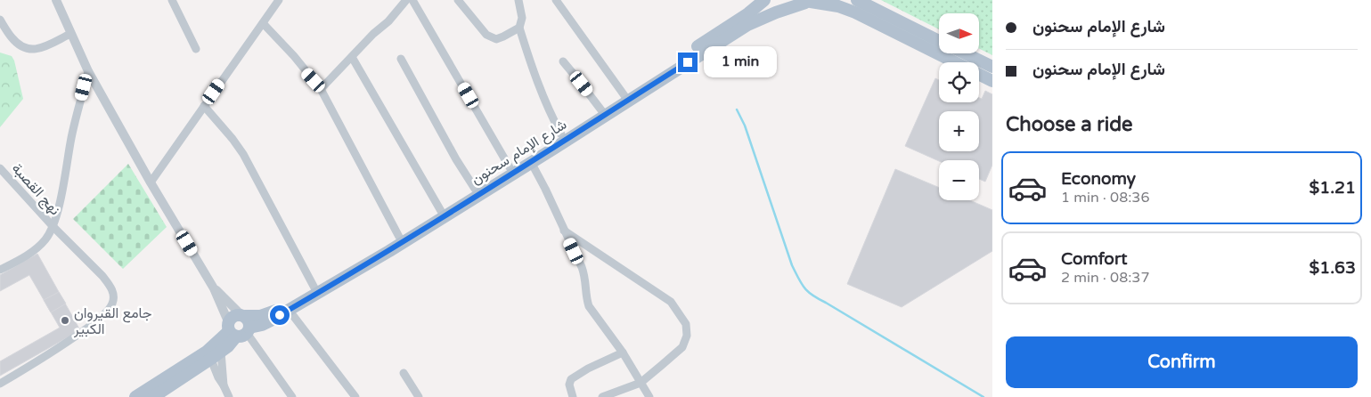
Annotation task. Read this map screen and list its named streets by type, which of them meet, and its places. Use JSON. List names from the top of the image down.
{
  "streets": {
    "main road": ["شارع الإمام سحنون"],
    "street": ["نهج القصبة"]
  },
  "places": ["جامع القيروان الكبير"],
  "north": "right",
  "page": {
    "banner": ["شارع الإمام سحنون", "شارع الإمام سحنون"],
    "map_buttons": ["+", "−"],
    "bubble": "1 min",
    "heading": "Choose a ride",
    "list": [
      {
        "name": "Economy",
        "note": "1 min · 08:36",
        "value": "$1.21"
      },
      {
        "name": "Comfort",
        "note": "2 min · 08:37",
        "value": "$1.63"
      }
    ],
    "buttons": "Confirm"
  }
}
